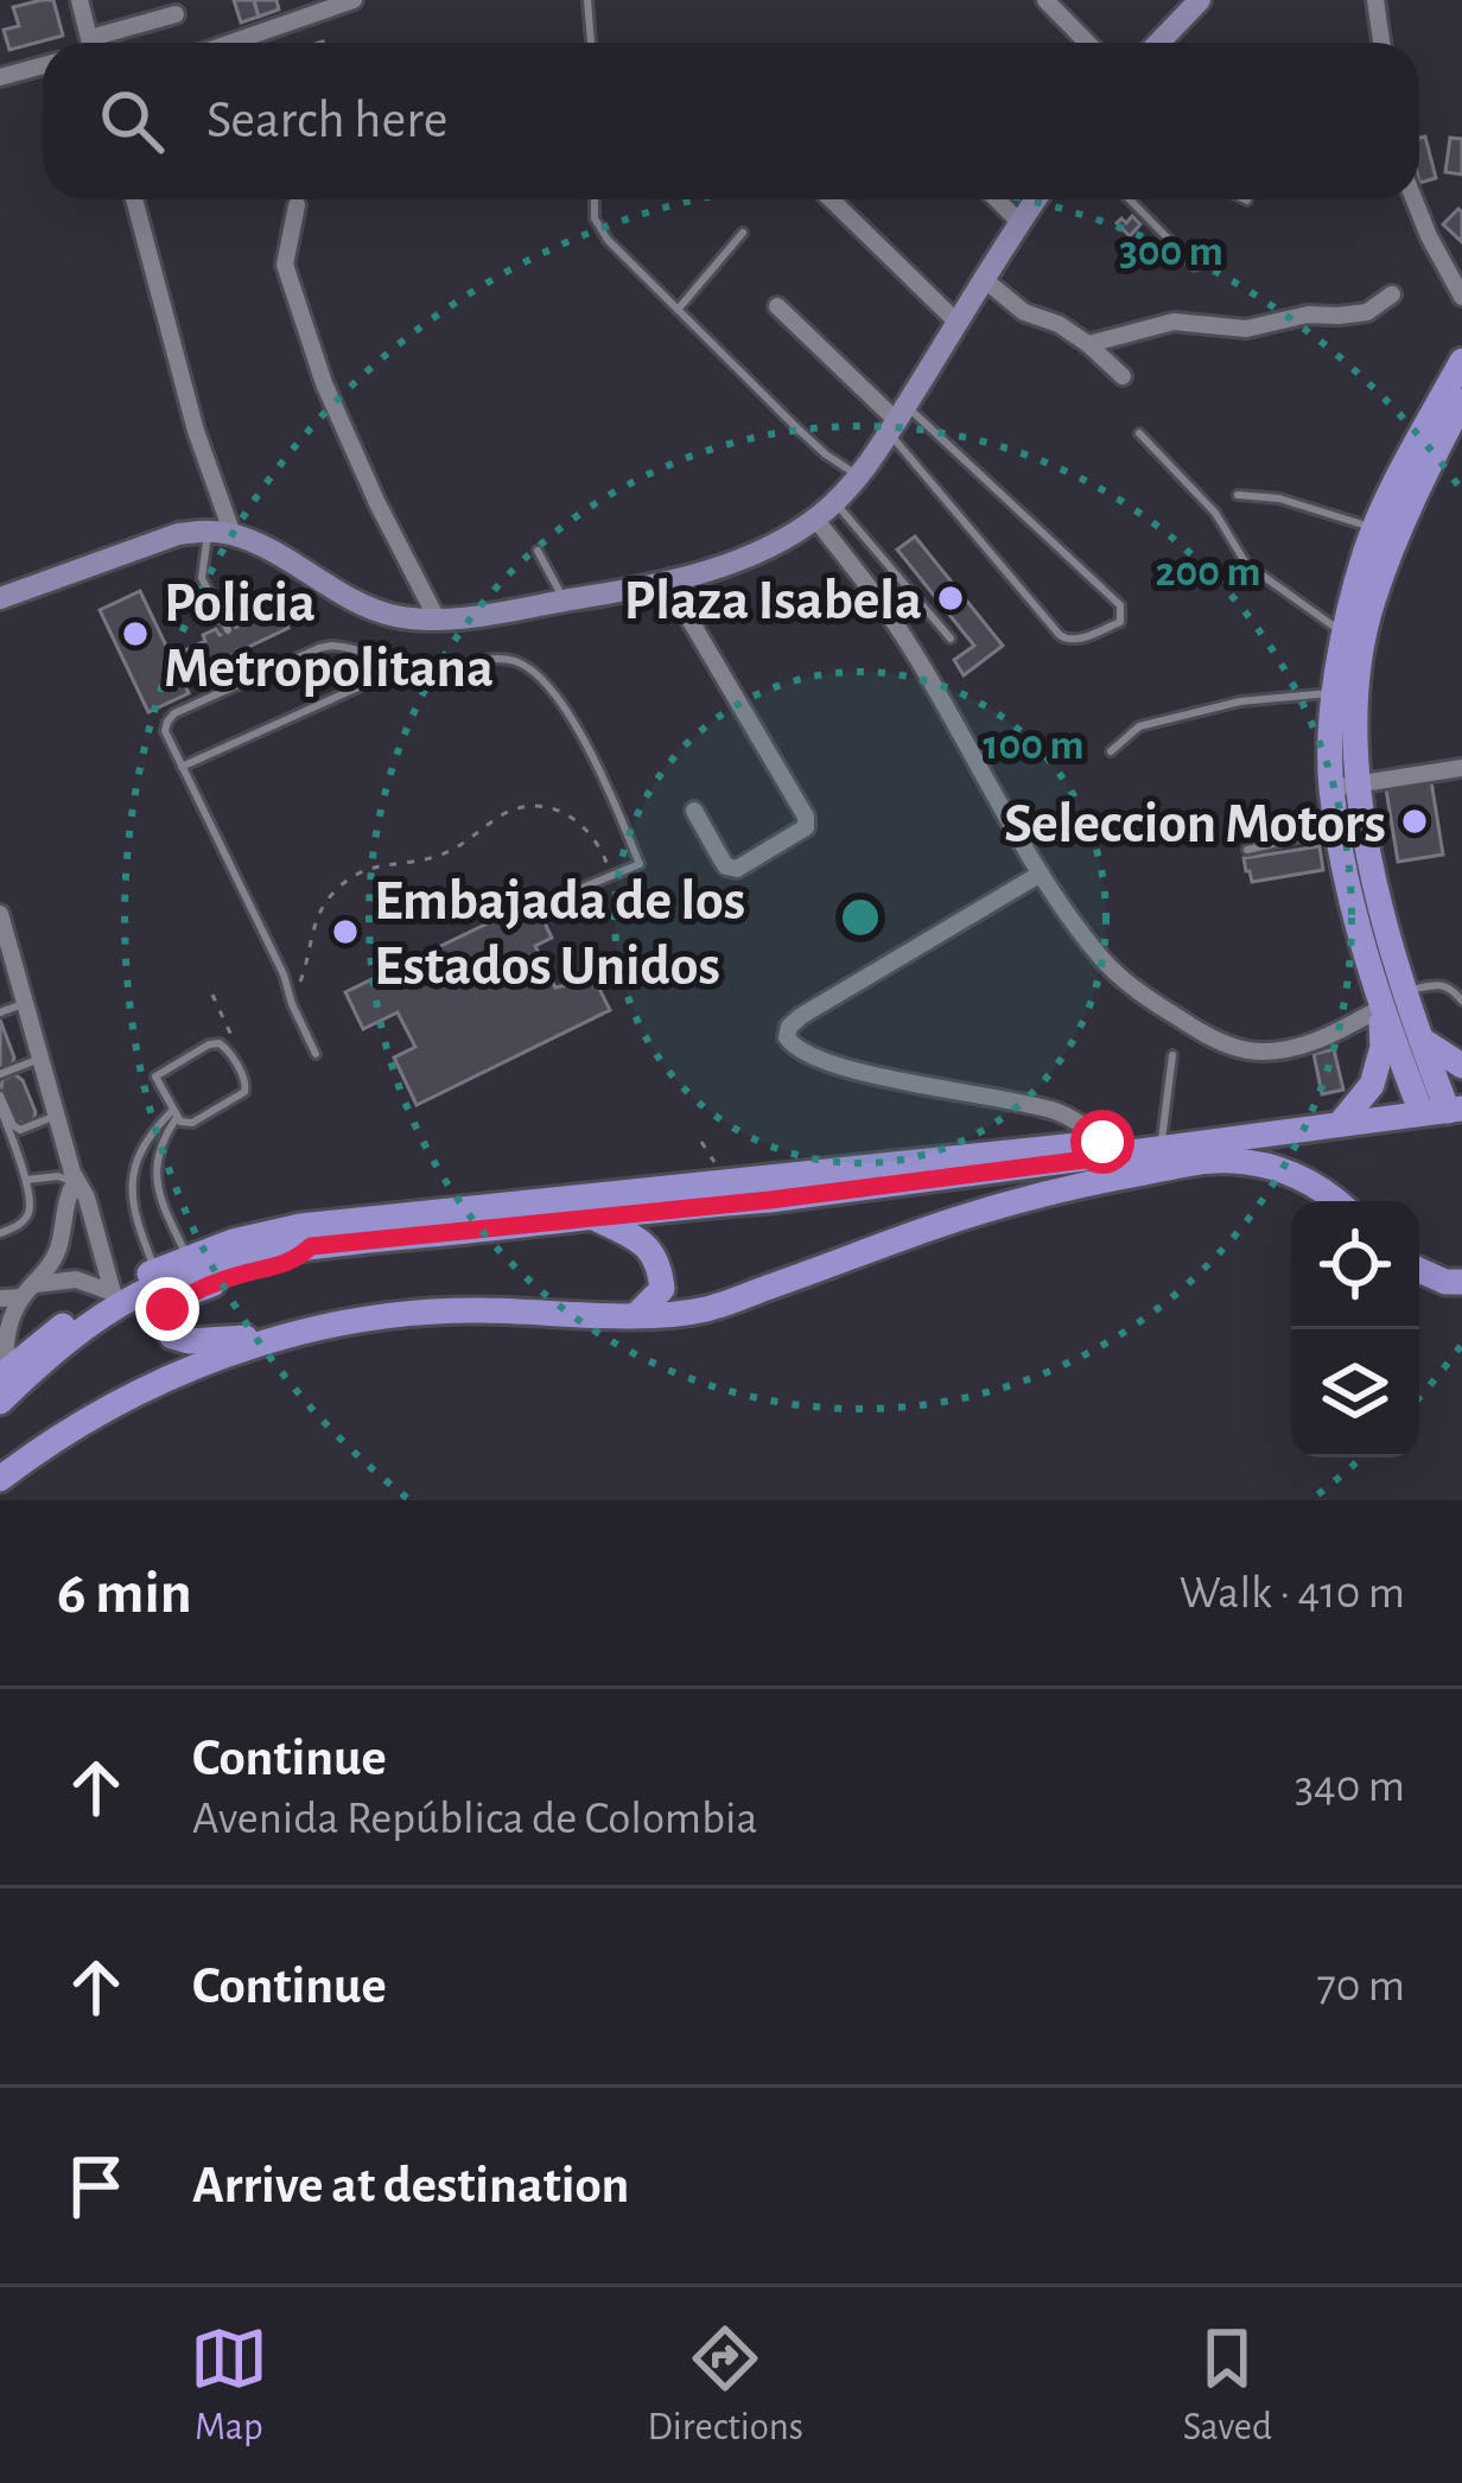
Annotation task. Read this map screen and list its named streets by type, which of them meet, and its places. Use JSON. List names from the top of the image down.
{
  "places": [
    "Plaza Isabela",
    "Policia Metropolitana",
    "Seleccion Motors",
    "Embajada de los Estados Unidos"
  ],
  "page": {
    "search": "Search here",
    "heading": ["6 min", "Walk · 410 m"],
    "list": [
      ["Continue", "Avenida República de Colombia", "340 m"],
      ["Continue", "70 m"],
      "Arrive at destination"
    ],
    "nav": ["Map", "Directions", "Saved"]
  },
  "rings": ["300 m", "200 m", "100 m"]
}
